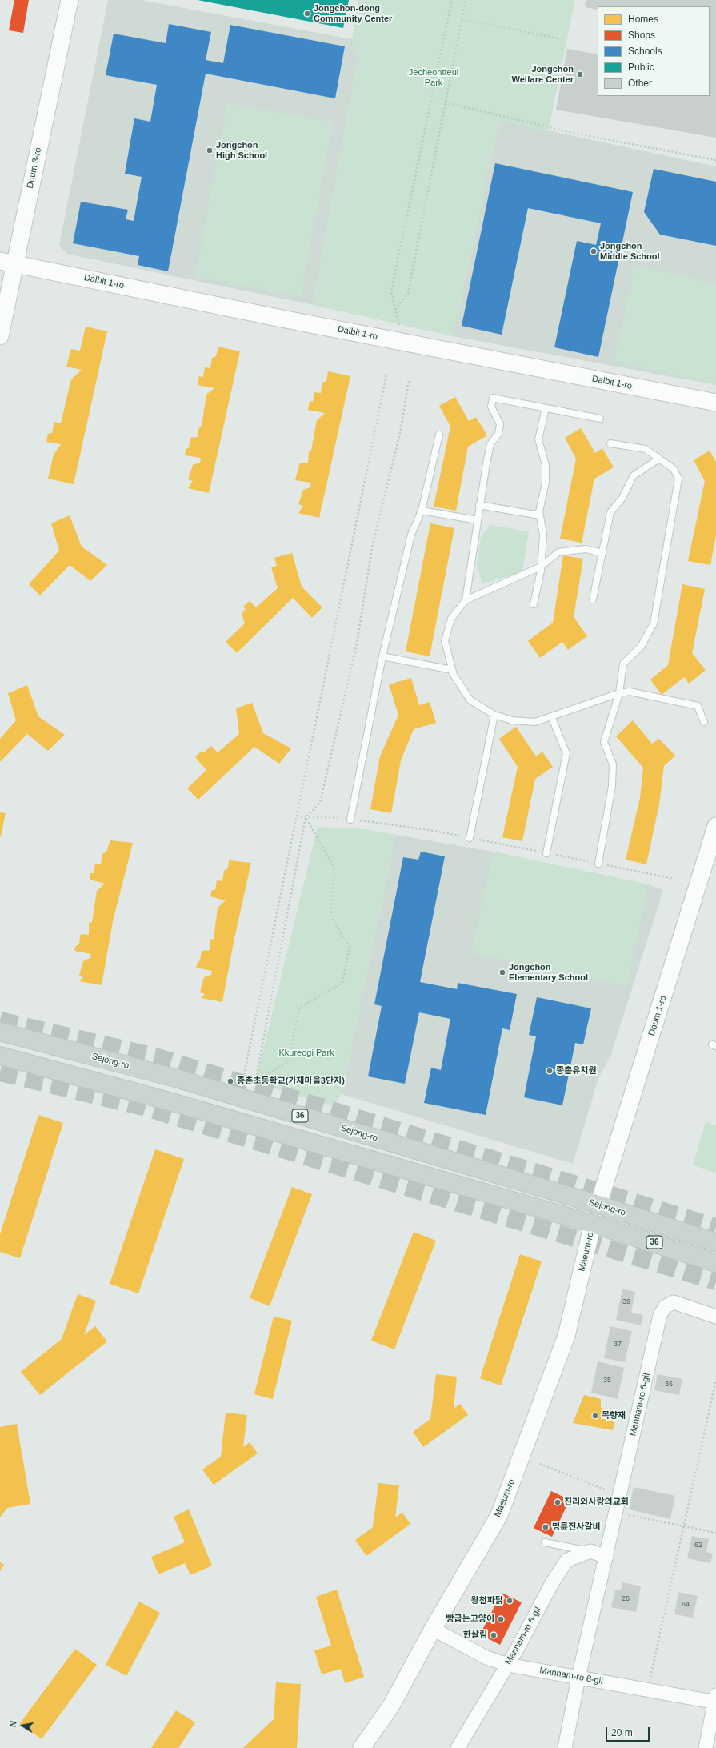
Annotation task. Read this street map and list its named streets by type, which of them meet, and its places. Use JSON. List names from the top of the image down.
{
  "streets": {
    "main road": ["Sejong-ro", "36"],
    "street": [
      "Doum 3-ro",
      "Dalbit 1-ro",
      "Doum 1-ro",
      "Maeum-ro",
      "Mannam-ro 6-gil",
      "Mannam-ro 8-gil"
    ]
  },
  "crossings": [
    ["Doum 3-ro", "Dalbit 1-ro"],
    ["Doum 1-ro", "Sejong-ro"],
    ["36", "Maeum-ro"],
    ["Maeum-ro", "Mannam-ro 8-gil"],
    ["Mannam-ro 6-gil", "Mannam-ro 8-gil"]
  ],
  "parks": ["Jecheontteul Park", "Kkureogi Park"],
  "places": [
    "Jongchon-dong Community Center",
    "Jongchon Welfare Center",
    "Jongchon High School",
    "Jongchon Middle School",
    "Jongchon Elementary School",
    "종촌유치원",
    "종촌초등학교(가재마을3단지)",
    "목향재",
    "진리와사랑의교회",
    "명륜진사갈비",
    "왕천파닭",
    "빵굽는고양이",
    "한살림"
  ],
  "house_numbers": [
    "39",
    "37",
    "35",
    "36",
    "62",
    "26",
    "64"
  ],
  "legend": [
    "Homes",
    "Shops",
    "Schools",
    "Public",
    "Other"
  ],
  "scale_bar": "20 m",
  "north": "left"
}
